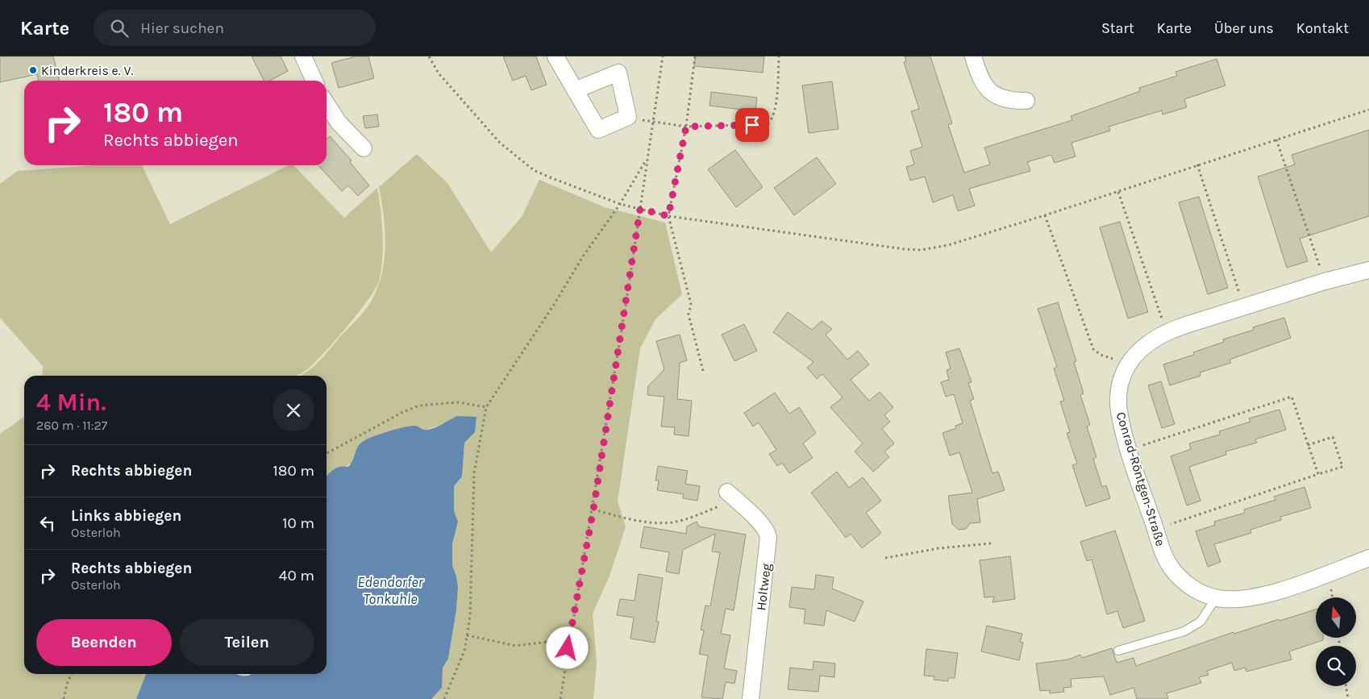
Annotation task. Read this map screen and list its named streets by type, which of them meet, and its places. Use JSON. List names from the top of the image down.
{
  "streets": {
    "street": ["Conrad-Röntgen-Straße", "Holtweg"]
  },
  "water": ["Edendorfer Tonkuhle"],
  "places": ["Kinderkreis e. V."],
  "north": "top",
  "page": {
    "header": "Karte",
    "search": "Hier suchen",
    "nav": [
      "Start",
      "Karte",
      "Über uns",
      "Kontakt"
    ],
    "turn": ["180 m", "Rechts abbiegen"],
    "heading": ["4 Min.", "260 m · 11:27"],
    "list": [
      {
        "name": "Rechts abbiegen",
        "value": "180 m"
      },
      {
        "name": "Links abbiegen",
        "note": "Osterloh",
        "value": "10 m"
      },
      {
        "name": "Rechts abbiegen",
        "note": "Osterloh",
        "value": "40 m"
      }
    ],
    "buttons": ["Beenden", "Teilen"]
  }
}
